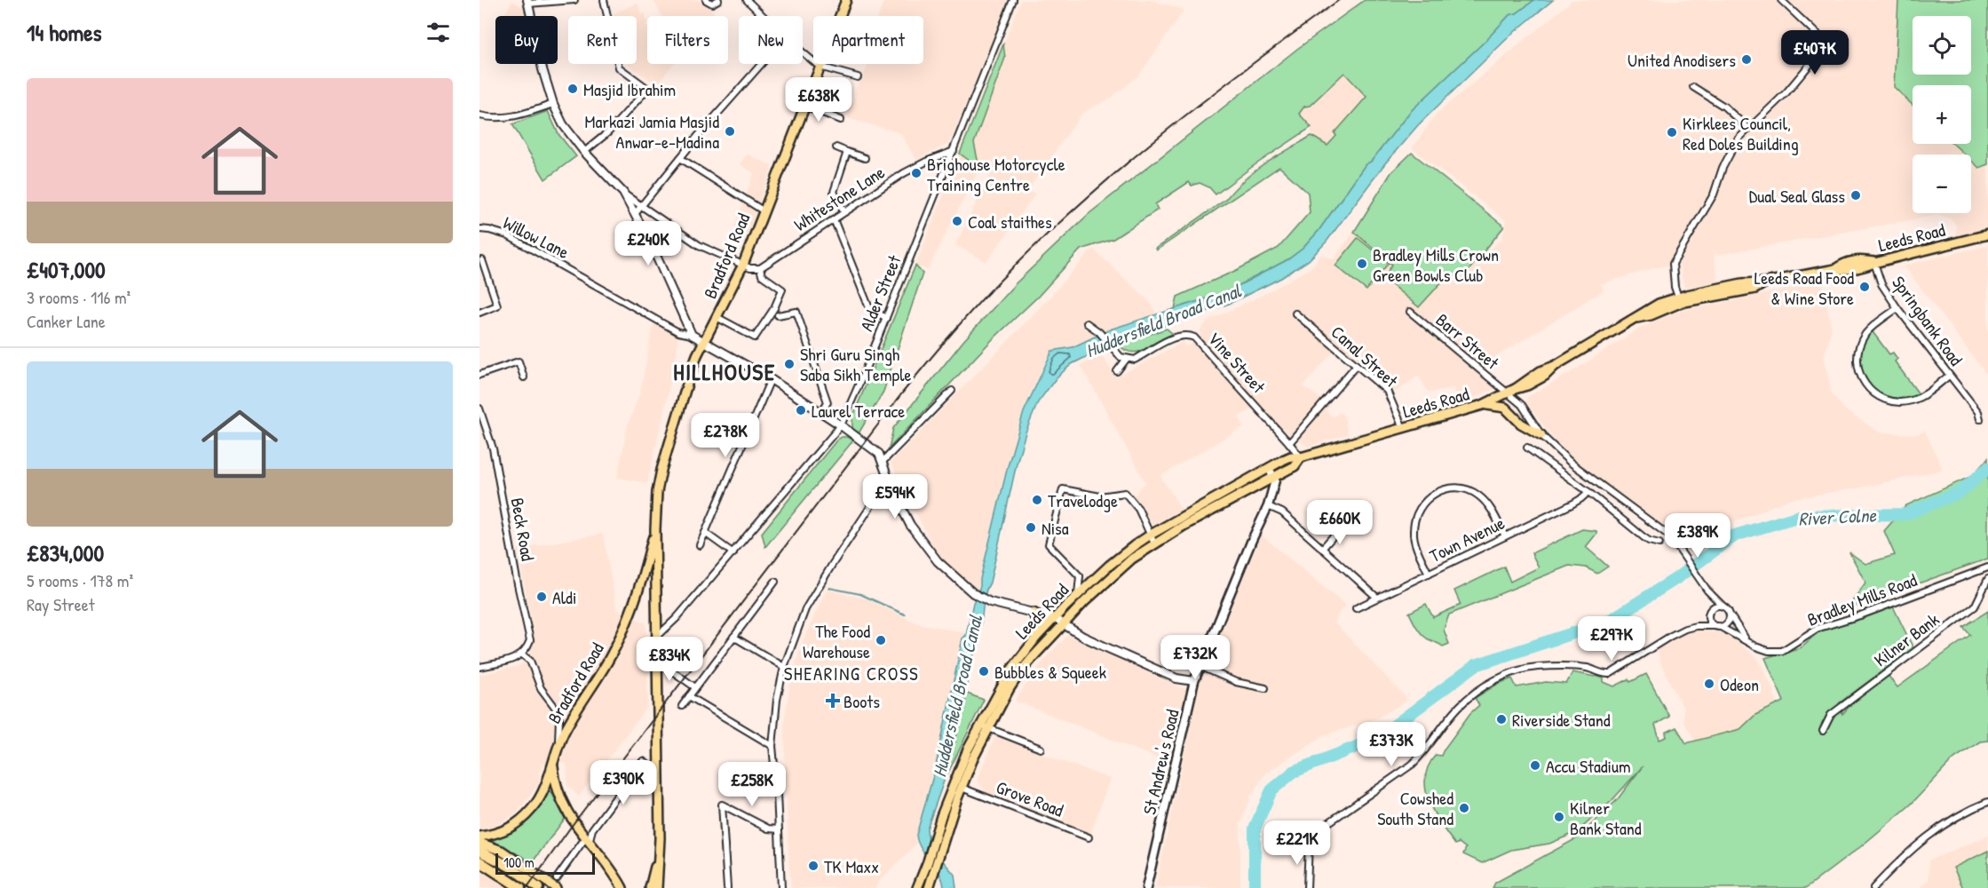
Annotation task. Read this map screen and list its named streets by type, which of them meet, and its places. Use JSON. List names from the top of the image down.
{
  "streets": {
    "main road": ["Leeds Road", "Bradford Road", "St Andrew's Road"],
    "street": [
      "Whitestone Lane",
      "Willow Lane",
      "Alder Street",
      "Springbank Road",
      "Barr Street",
      "Canal Street",
      "Vine Street",
      "Beck Road",
      "Town Avenue",
      "Bradley Mills Road",
      "Kilner Bank",
      "Grove Road"
    ]
  },
  "crossings": [
    ["Whitestone Lane", "Alder Street"],
    ["Leeds Road", "Springbank Road"],
    ["Leeds Road", "Barr Street"],
    ["Leeds Road", "Canal Street"],
    ["Leeds Road", "Vine Street"],
    ["Leeds Road", "Bradley Mills Road"],
    ["Leeds Road", "St Andrew's Road"],
    ["Leeds Road", "Grove Road"],
    ["Bradford Road", "Alder Street"],
    ["Barr Street", "Bradley Mills Road"]
  ],
  "districts": ["HILLHOUSE", "SHEARING CROSS"],
  "water": ["Huddersfield Broad Canal", "River Colne"],
  "places": {
    "other": [
      "United Anodisers",
      "Masjid Ibrahim",
      "Markazi Jamia Masjid Anwar-e-Madina",
      "Kirklees Council, Red Doles Building",
      "Brighouse Motorcycle Training Centre",
      "Dual Seal Glass",
      "Coal staithes",
      "Bradley Mills Crown Green Bowls Club",
      "Leeds Road Food & Wine Store",
      "Shri Guru Singh Saba Sikh Temple",
      "Laurel Terrace",
      "Travelodge",
      "Nisa",
      "Aldi",
      "The Food Warehouse",
      "Bubbles & Squeek",
      "Odeon",
      "Riverside Stand",
      "Accu Stadium",
      "Cowshed South Stand",
      "Kilner Bank Stand",
      "TK Maxx"
    ],
    "health": ["Boots"]
  },
  "scale_bar": "100 m",
  "page": {
    "heading": "14 homes",
    "map_buttons": ["+", "−"],
    "chip": [
      "Buy",
      "Rent",
      "Filters",
      "New",
      "Apartment"
    ],
    "price": [
      "£407K",
      "£638K",
      "£240K",
      "£278K",
      "£594K",
      "£660K",
      "£389K",
      "£297K",
      "£732K",
      "£834K",
      "£373K",
      "£390K",
      "£258K",
      "£221K"
    ],
    "list": [
      {
        "name": "£407,000",
        "note": "3 rooms · 116 m² · Canker Lane"
      },
      {
        "name": "£834,000",
        "note": "5 rooms · 178 m² · Ray Street"
      }
    ],
    "scale": "100 m"
  }
}
